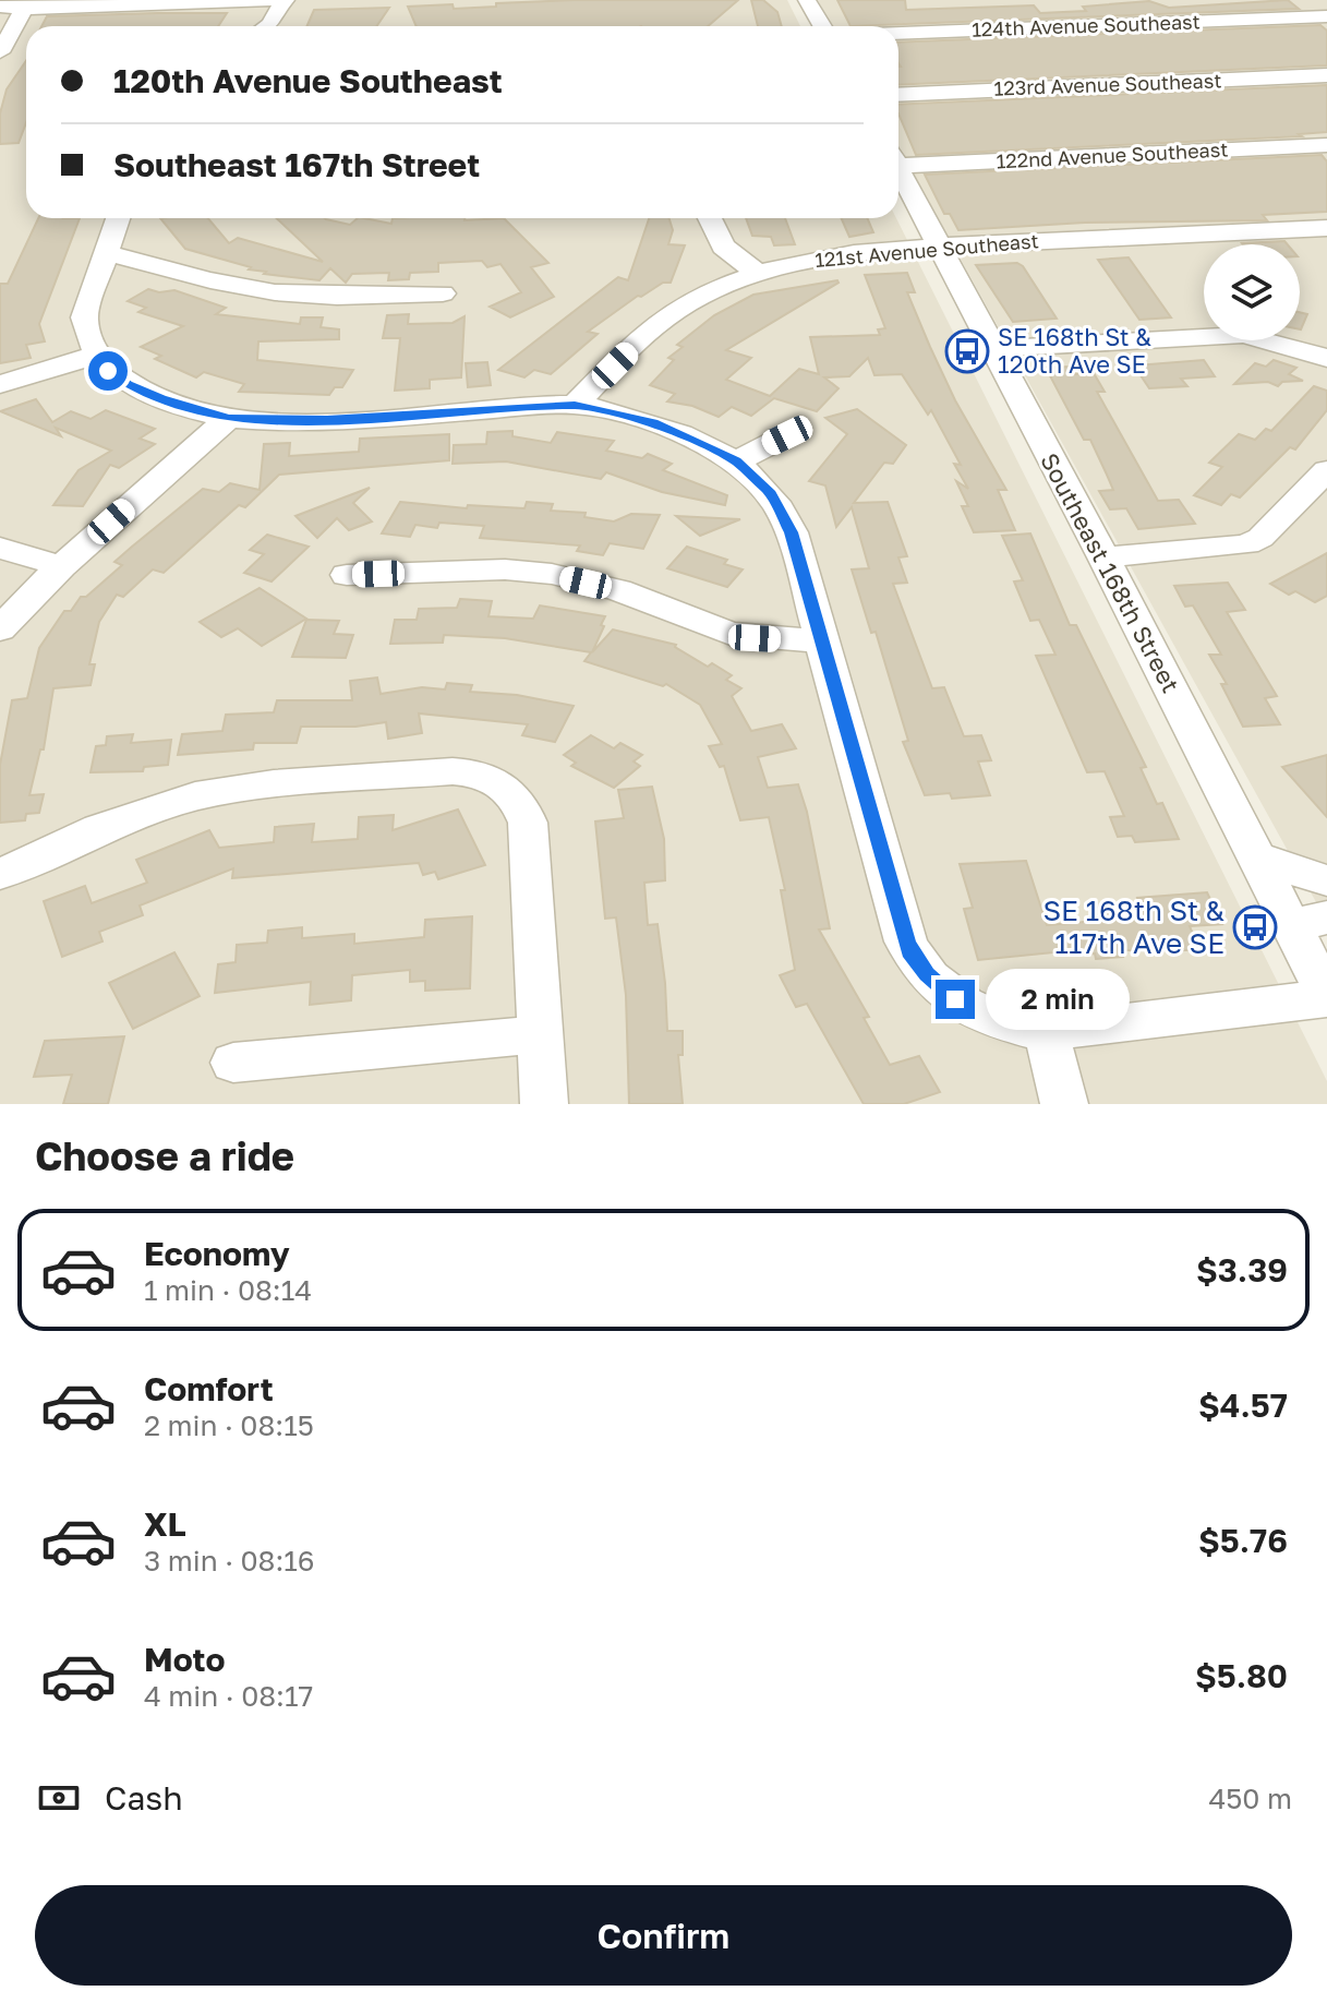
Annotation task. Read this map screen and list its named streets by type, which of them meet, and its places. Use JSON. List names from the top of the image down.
{
  "streets": {
    "street": [
      "124th Avenue Southeast",
      "123rd Avenue Southeast",
      "122nd Avenue Southeast",
      "121st Avenue Southeast",
      "Southeast 168th Street"
    ]
  },
  "crossings": [
    ["121st Avenue Southeast", "Southeast 168th Street"]
  ],
  "places": {
    "bus stop": ["SE 168th St & 120th Ave SE", "SE 168th St & 117th Ave SE"]
  },
  "page": {
    "banner": ["120th Avenue Southeast", "Southeast 167th Street"],
    "bubble": "2 min",
    "heading": "Choose a ride",
    "list": [
      {
        "name": "Economy",
        "note": "1 min · 08:14",
        "value": "$3.39"
      },
      {
        "name": "Comfort",
        "note": "2 min · 08:15",
        "value": "$4.57"
      },
      {
        "name": "XL",
        "note": "3 min · 08:16",
        "value": "$5.76"
      },
      {
        "name": "Moto",
        "note": "4 min · 08:17",
        "value": "$5.80"
      }
    ],
    "pay": ["Cash", "450 m"],
    "buttons": "Confirm"
  }
}
